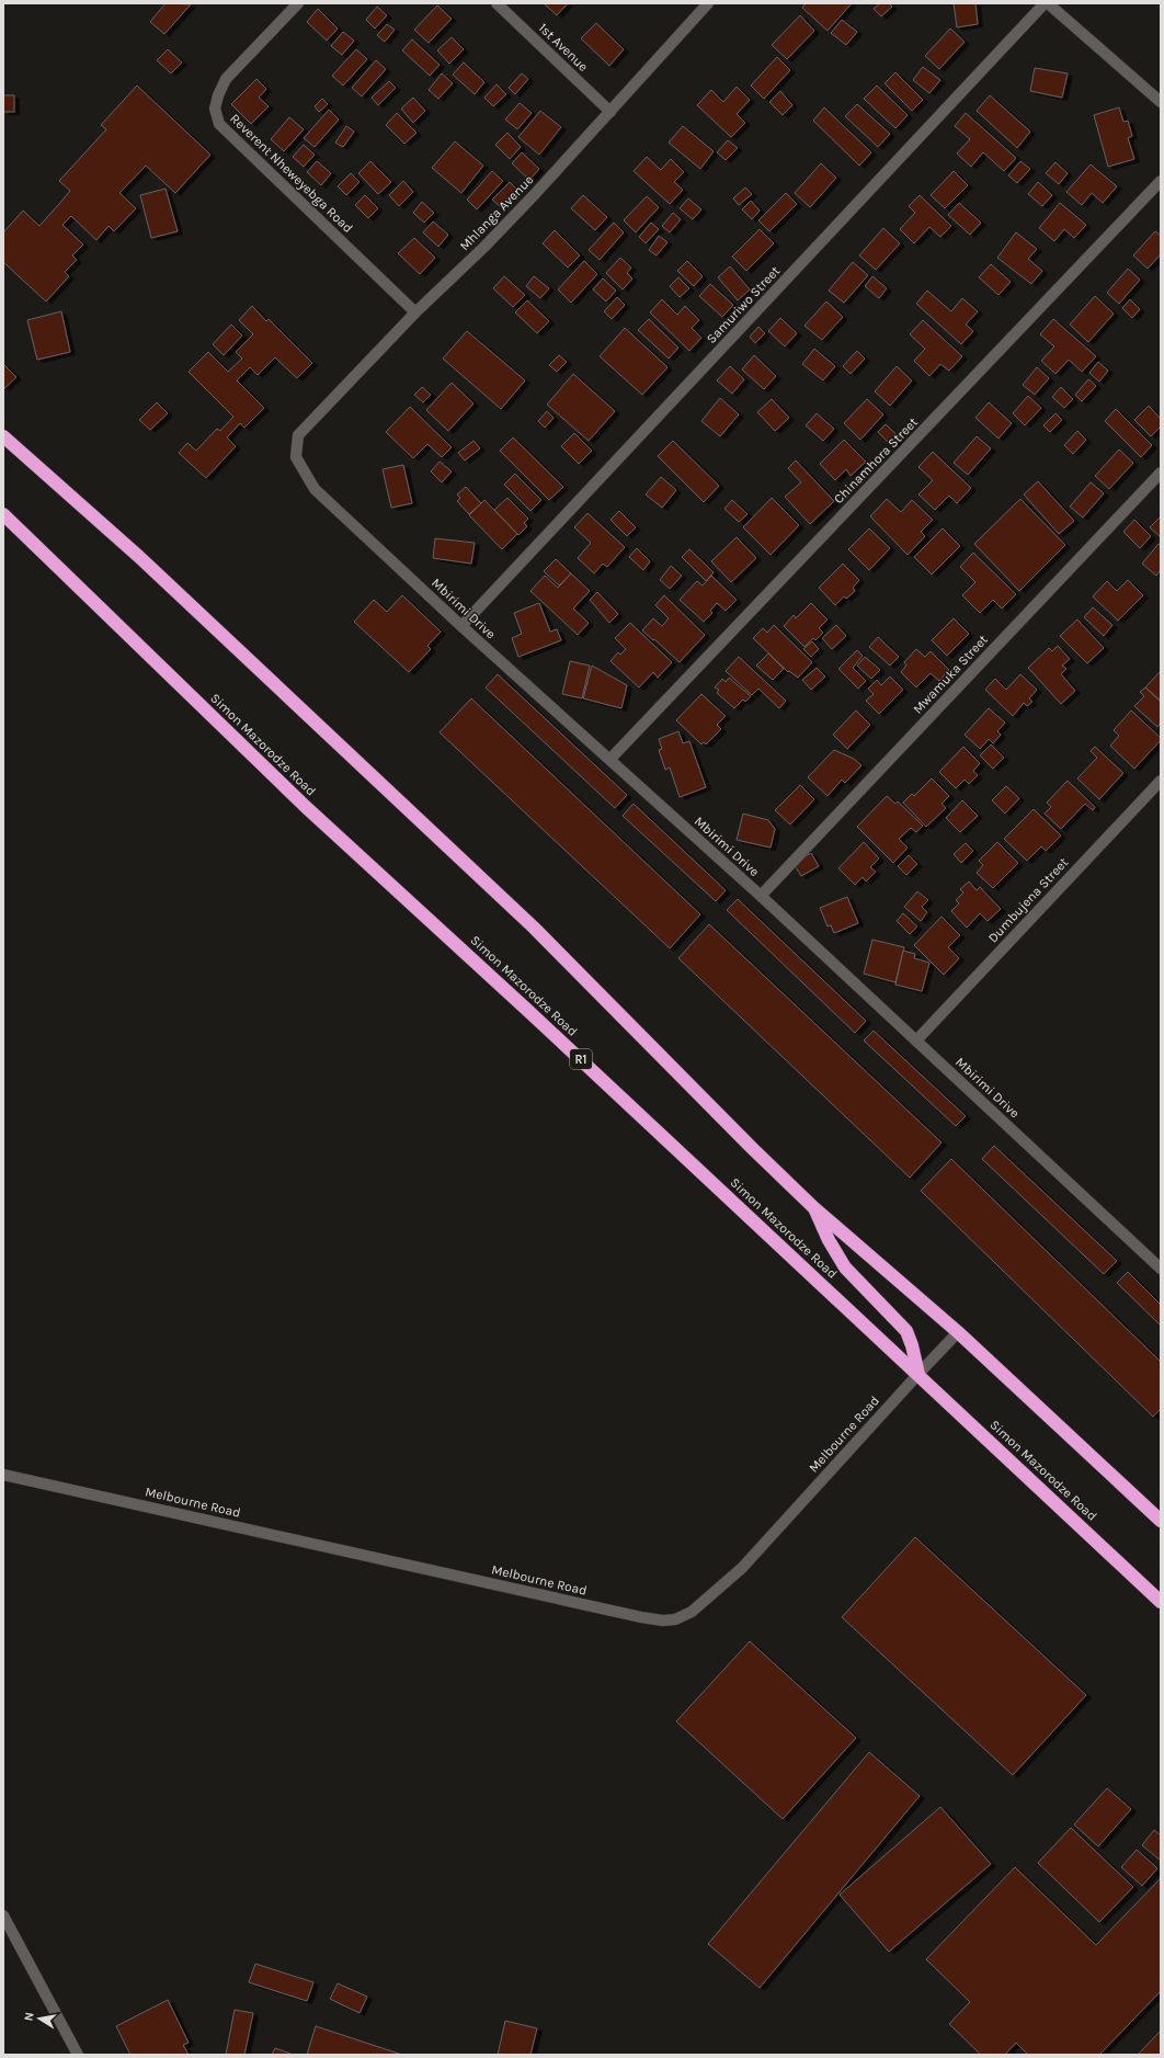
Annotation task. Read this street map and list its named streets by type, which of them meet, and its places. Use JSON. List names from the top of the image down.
{
  "streets": {
    "highway": ["Simon Mazorodze Road", "R1"],
    "street": [
      "1st Avenue",
      "Reverent Nheweyebga Road",
      "Mhlanga Avenue",
      "Samuriwo Street",
      "Chinamhora Street",
      "Mbirimi Drive",
      "Mwamuka Street",
      "Dumbujena Street",
      "Melbourne Road"
    ]
  },
  "crossings": [
    ["1st Avenue", "Mhlanga Avenue"],
    ["Reverent Nheweyebga Road", "Mhlanga Avenue"],
    ["Mhlanga Avenue", "Mbirimi Drive"],
    ["Samuriwo Street", "Mbirimi Drive"],
    ["Chinamhora Street", "Mbirimi Drive"],
    ["Mbirimi Drive", "Mwamuka Street"],
    ["Mbirimi Drive", "Dumbujena Street"],
    ["Simon Mazorodze Road", "Melbourne Road"]
  ],
  "north": "left"
}
